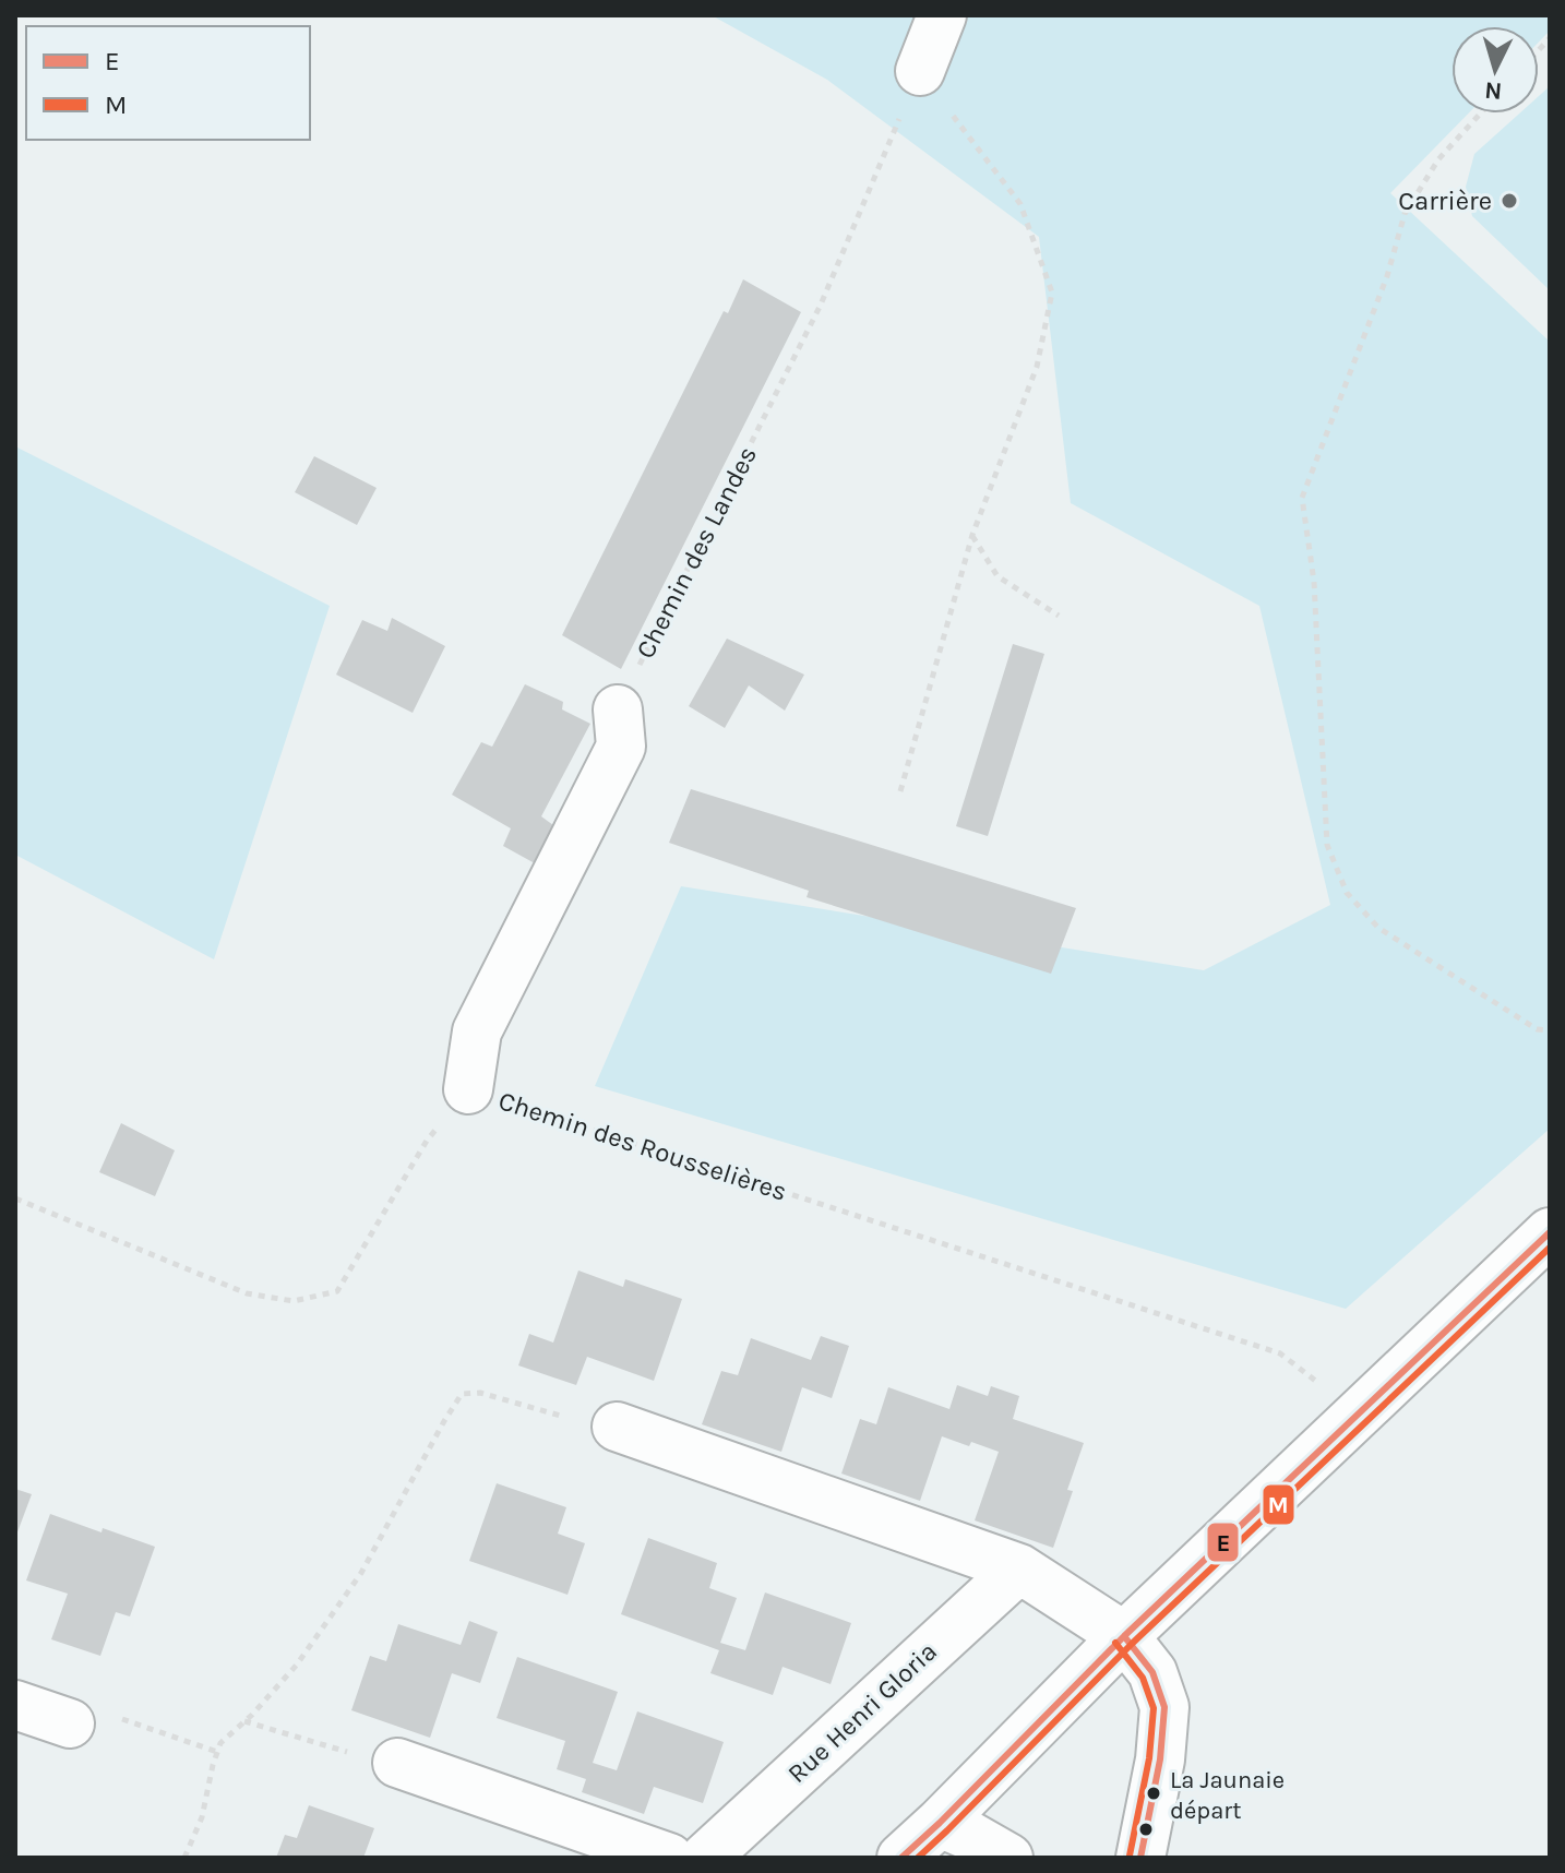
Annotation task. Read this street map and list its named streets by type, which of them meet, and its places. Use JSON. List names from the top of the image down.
{
  "streets": {
    "street": ["Rue Henri Gloria"],
    "path": ["Chemin des Landes", "Chemin des Rousselières"]
  },
  "places": ["Carrière", "La Jaunaie départ"],
  "lines": ["transit line E", "transit line M"],
  "legend": ["E", "M"],
  "north": "bottom"
}
